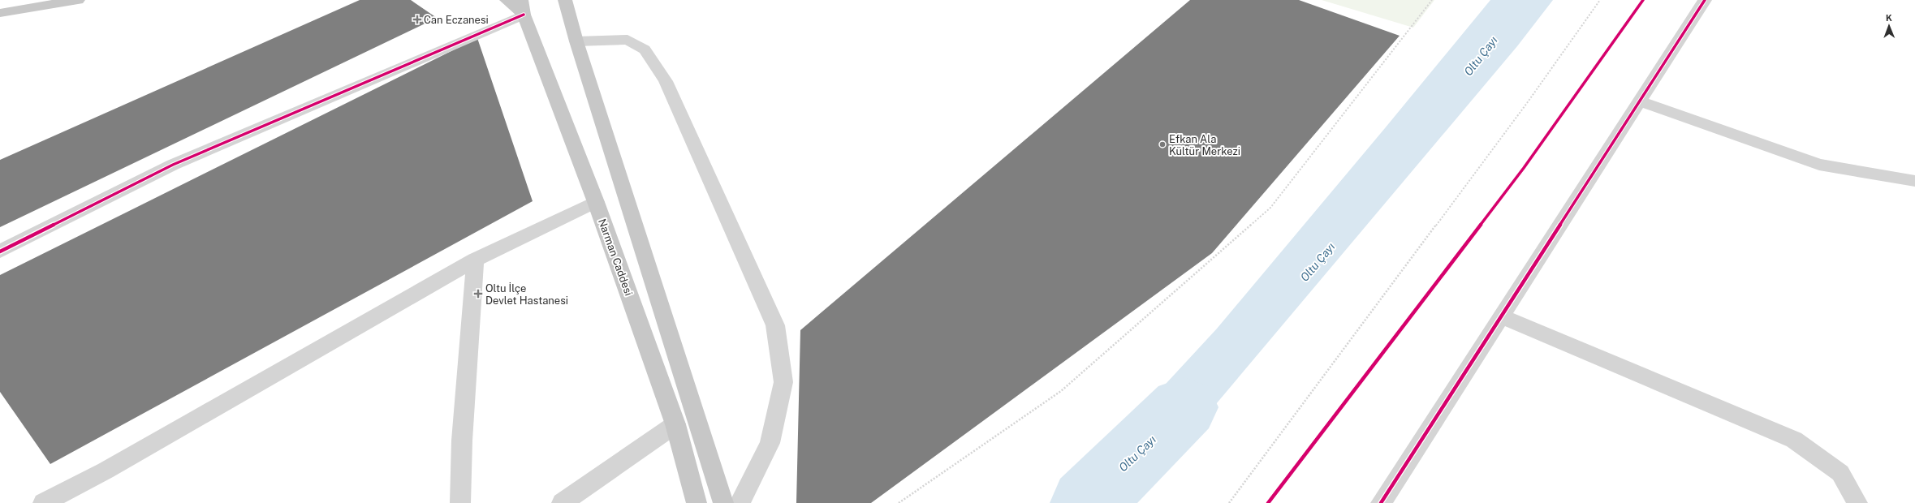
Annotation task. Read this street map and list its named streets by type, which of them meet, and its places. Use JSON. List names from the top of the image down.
{
  "streets": {
    "main road": ["Narman Caddesi"]
  },
  "water": ["Oltu Çayı"],
  "places": {
    "health": ["Can Eczanesi", "Oltu İlçe Devlet Hastanesi"],
    "other": ["Efkan Ala Kültür Merkezi"]
  },
  "north": "top"
}
